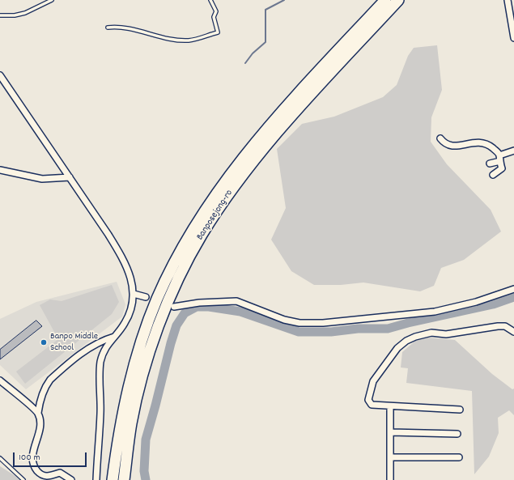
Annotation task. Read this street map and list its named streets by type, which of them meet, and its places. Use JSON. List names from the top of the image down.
{
  "streets": {
    "highway": ["Banposejong-ro"]
  },
  "places": ["Banpo Middle School"],
  "scale_bar": "100 m"
}
